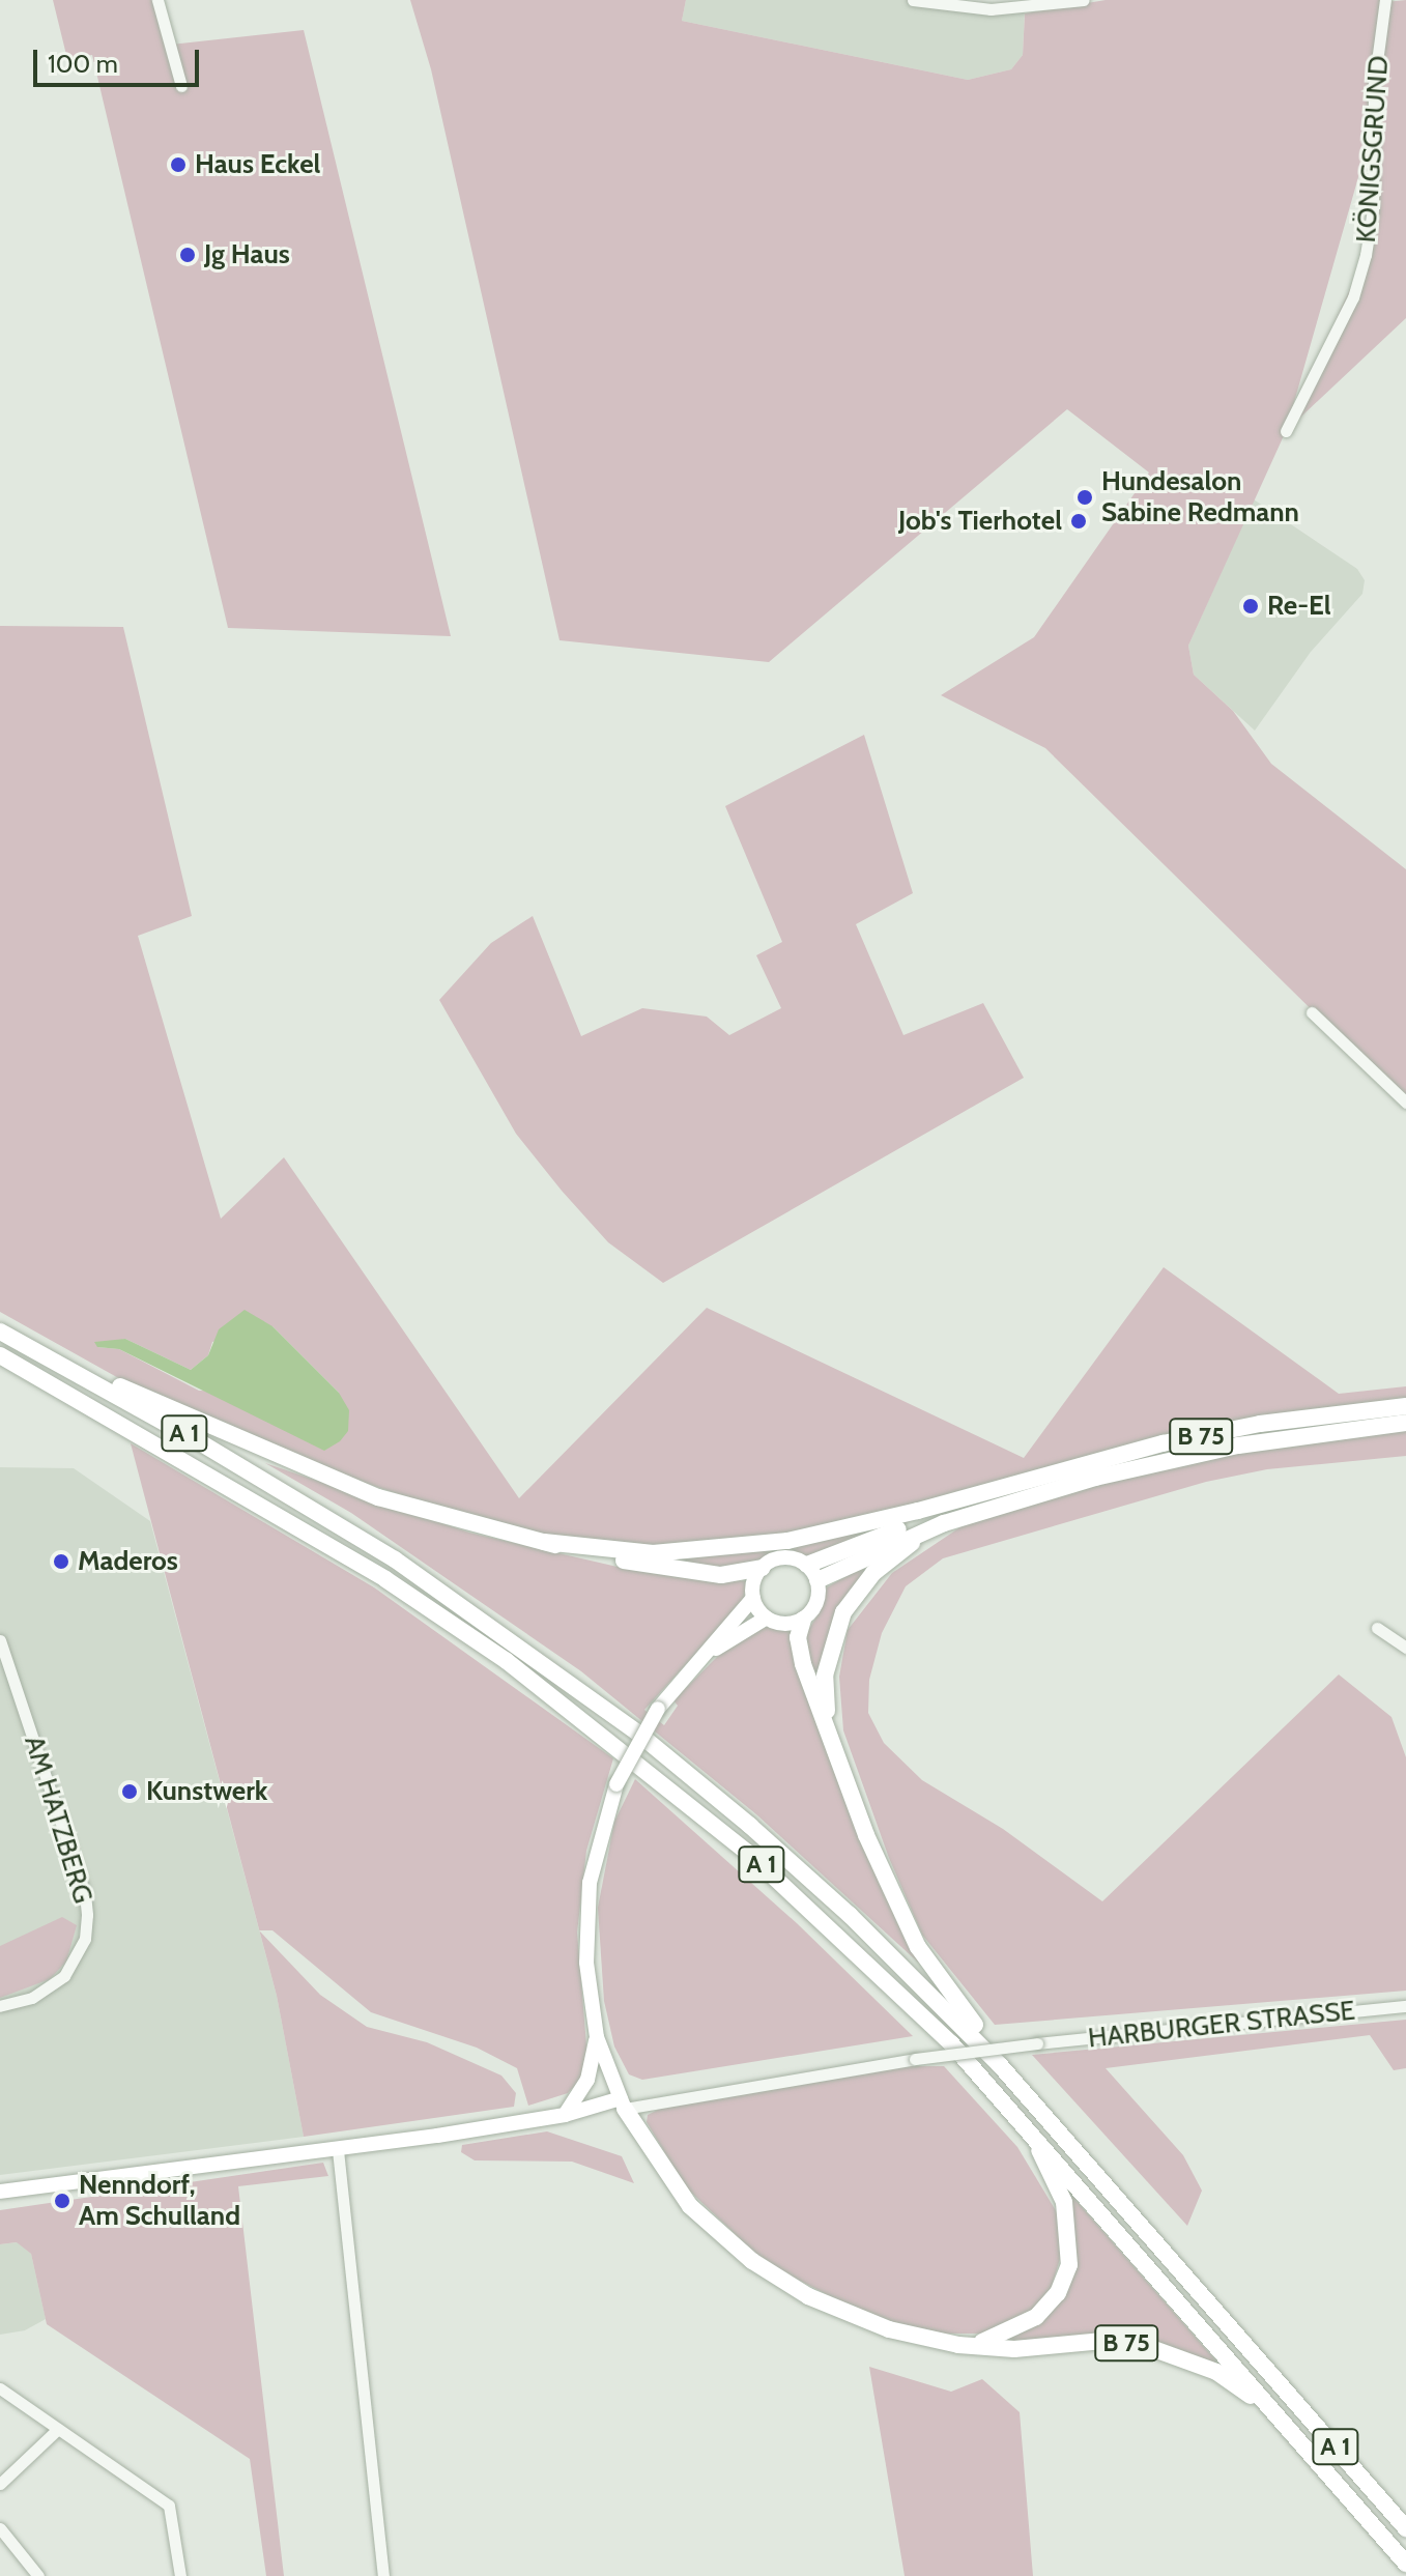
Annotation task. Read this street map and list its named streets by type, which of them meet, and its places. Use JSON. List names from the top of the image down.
{
  "streets": {
    "highway": ["A 1", "B 75"],
    "street": ["KÖNIGSGRUND", "AM HATZBERG", "HARBURGER STRASSE"]
  },
  "crossings": [
    ["A 1", "B 75"]
  ],
  "places": [
    "Haus Eckel",
    "Jg Haus",
    "Hundesalon Sabine Redmann",
    "Job's Tierhotel",
    "Re-El",
    "Maderos",
    "Kunstwerk",
    "Nenndorf, Am Schulland"
  ],
  "scale_bar": "100 m"
}
